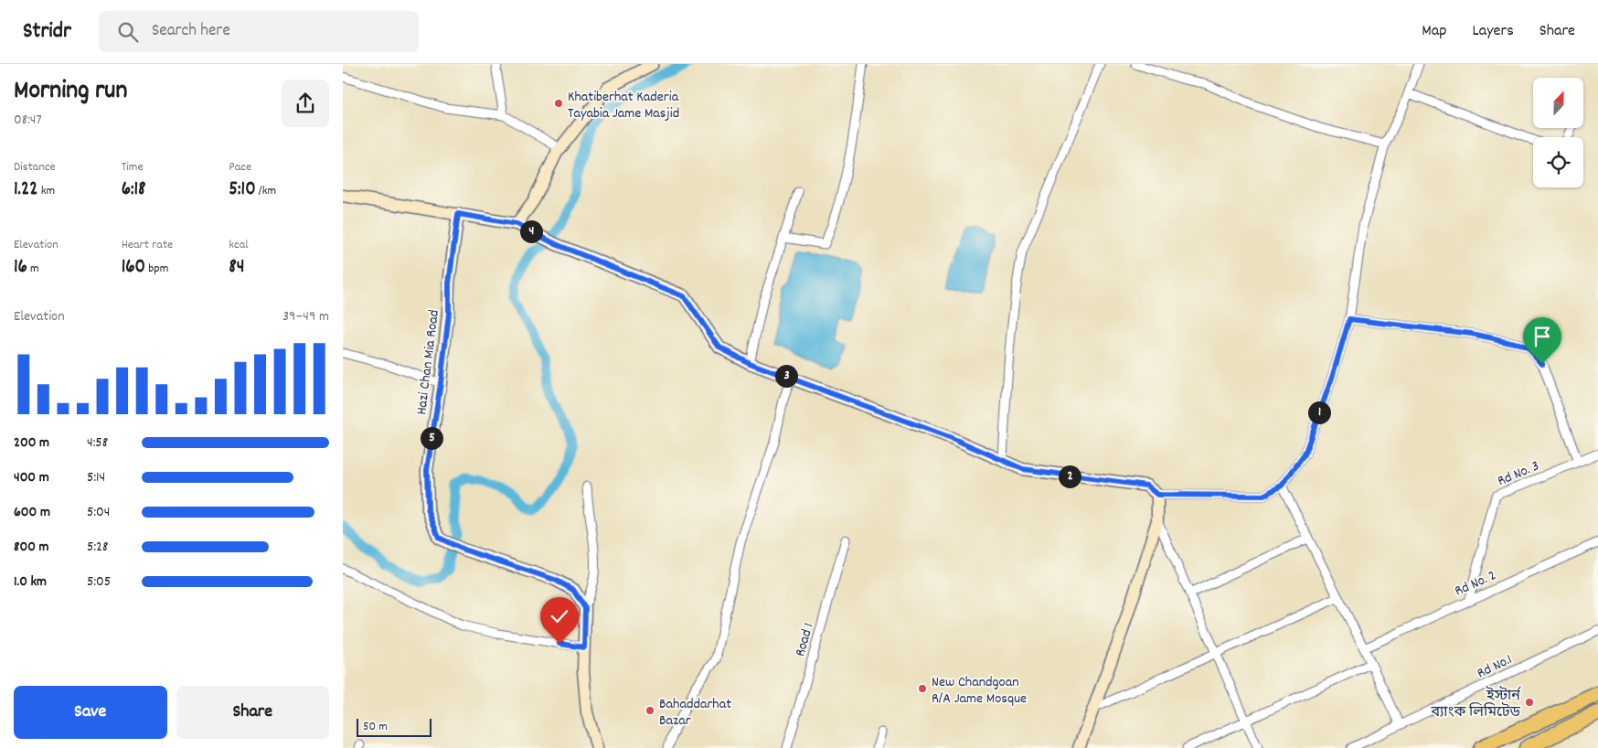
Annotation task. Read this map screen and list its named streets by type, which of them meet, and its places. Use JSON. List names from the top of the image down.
{
  "streets": {
    "street": [
      "Hazi Chan Mia Road",
      "Rd No. 3",
      "Rd No. 2",
      "Road 1",
      "Rd No.1"
    ]
  },
  "crossings": [
    ["Rd No. 3", "Rd No. 2"]
  ],
  "places": [
    "Khatiberhat Kaderia Tayabia Jame Masjid",
    "New Chandgoan R/A Jame Mosque",
    "ইস্টার্ন ব্যাংক লিমিটেড",
    "Bahaddarhat Bazar"
  ],
  "scale_bar": "50 m",
  "north": "top",
  "page": {
    "header": "Stridr",
    "search": "Search here",
    "nav": ["Map", "Layers", "Share"],
    "heading": ["Morning run", "08:47"],
    "stats": [
      ["Distance", "1.22 km"],
      ["Time", "6:18"],
      ["Pace", "5:10 /km"],
      ["Elevation", "16 m"],
      ["Heart rate", "160 bpm"],
      ["kcal", "84"]
    ],
    "pins": [
      "4",
      "3",
      "1",
      "5",
      "2"
    ],
    "chart": ["Elevation", "39–49 m"],
    "list": [
      {
        "name": "200 m",
        "note": "4:58"
      },
      {
        "name": "400 m",
        "note": "5:14"
      },
      {
        "name": "600 m",
        "note": "5:04"
      },
      {
        "name": "800 m",
        "note": "5:28"
      },
      {
        "name": "1.0 km",
        "note": "5:05"
      }
    ],
    "buttons": ["Save", "Share"],
    "scale": "50 m"
  }
}
